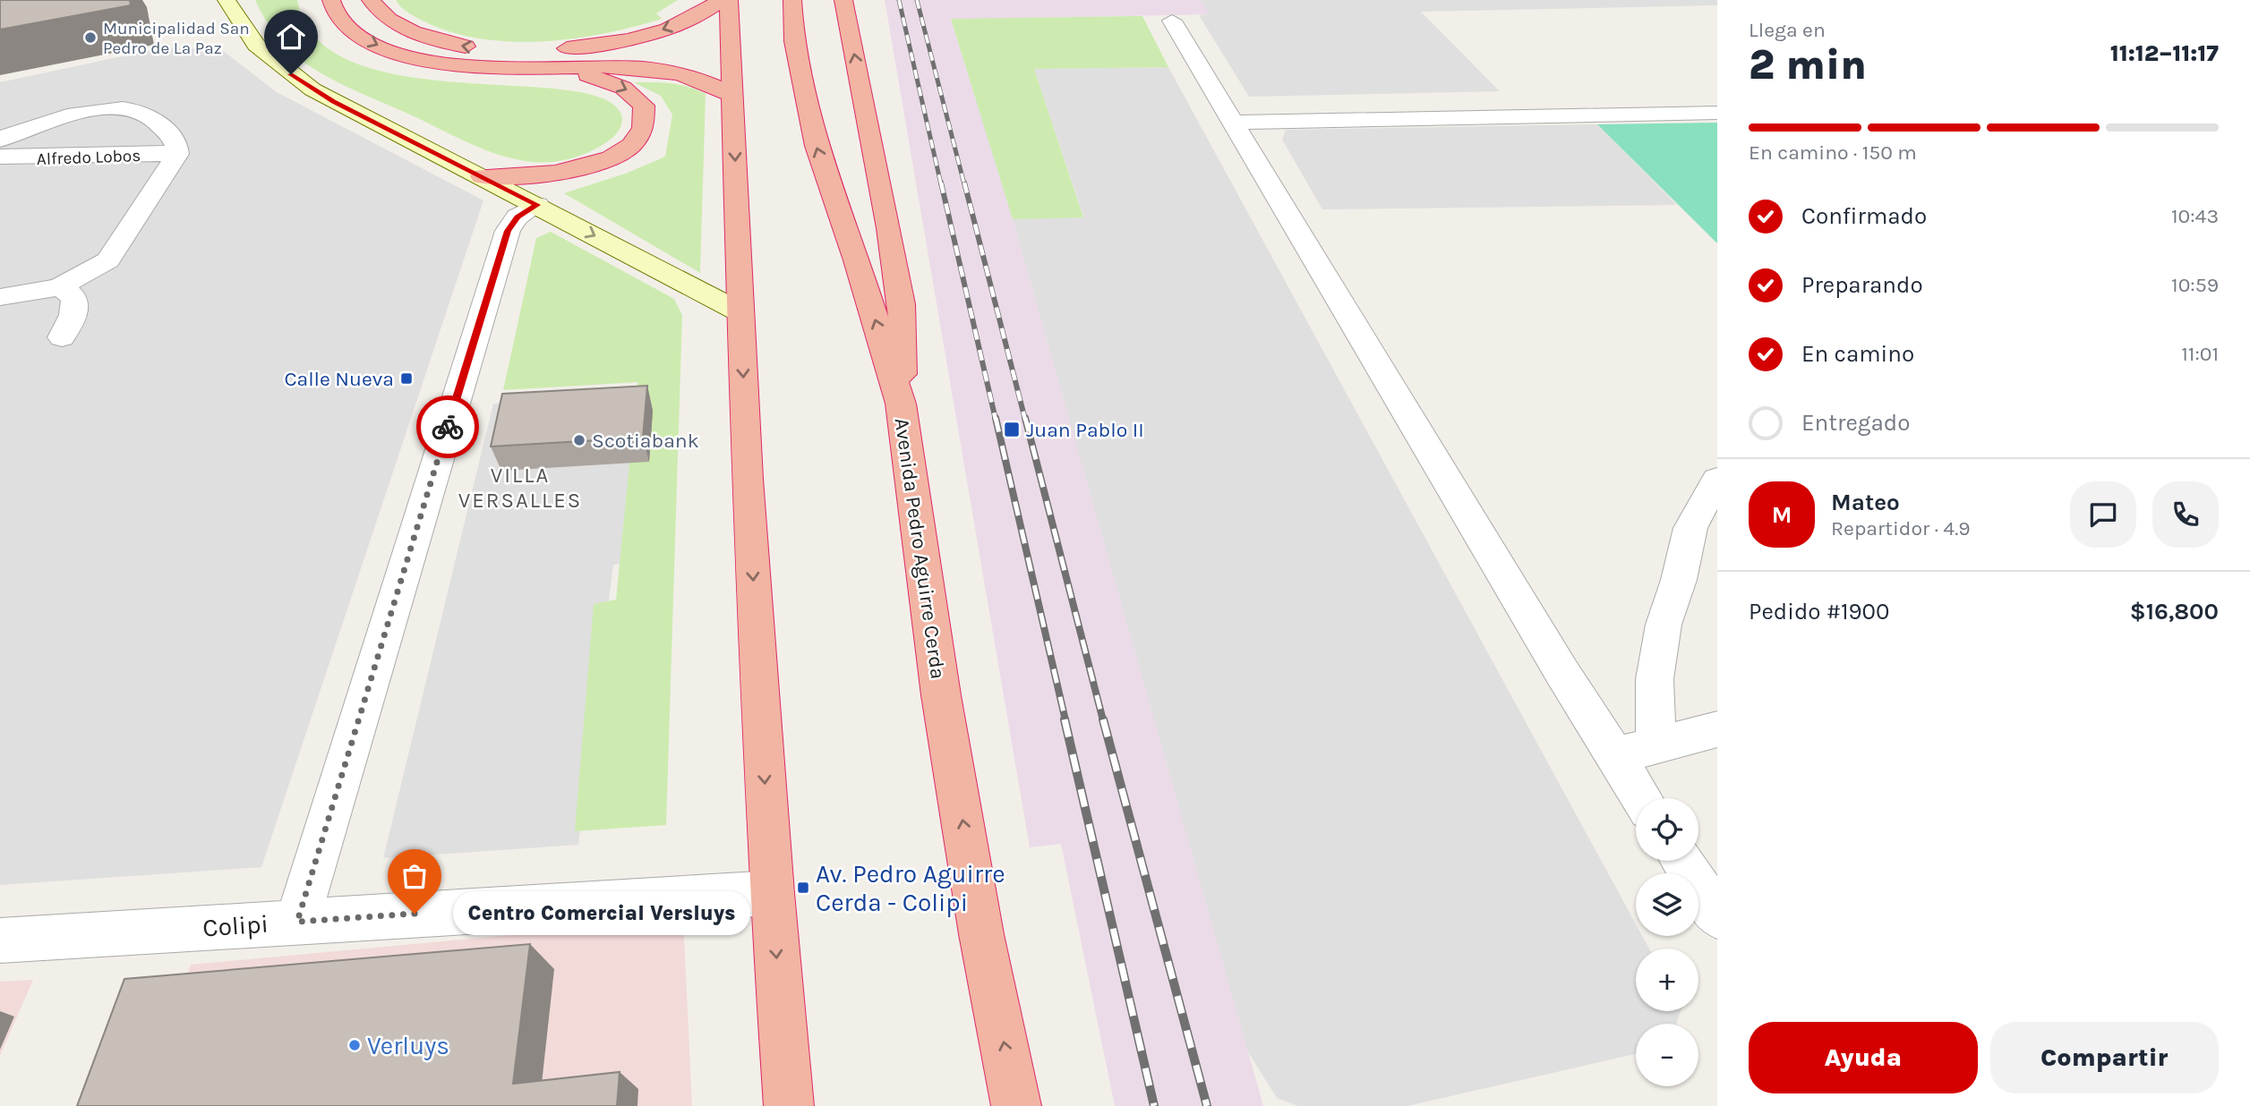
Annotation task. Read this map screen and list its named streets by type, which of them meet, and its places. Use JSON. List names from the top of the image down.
{
  "streets": {
    "highway": ["Avenida Pedro Aguirre Cerda"],
    "street": ["Alfredo Lobos", "Colipi"]
  },
  "districts": ["VILLA VERSALLES"],
  "places": {
    "other": [
      "Municipalidad San Pedro de La Paz",
      "Scotiabank",
      "Centro Comercial Versluys",
      "Verluys"
    ],
    "transit": ["Calle Nueva", "Juan Pablo II", "Av. Pedro Aguirre Cerda - Colipi"]
  },
  "page": {
    "heading": ["2 min", "Llega en", "11:12–11:17"],
    "panel": [
      "Mateo",
      "Repartidor · 4.9",
      "Pedido #1900",
      "$16,800"
    ],
    "bar": "En camino · 150 m",
    "list": [
      ["Confirmado", "10:43"],
      ["Preparando", "10:59"],
      ["En camino", "11:01"],
      "Entregado"
    ],
    "round": "M",
    "map_buttons": ["+", "−"],
    "bubble": "Centro Comercial Versluys",
    "buttons": ["Ayuda", "Compartir"]
  }
}
